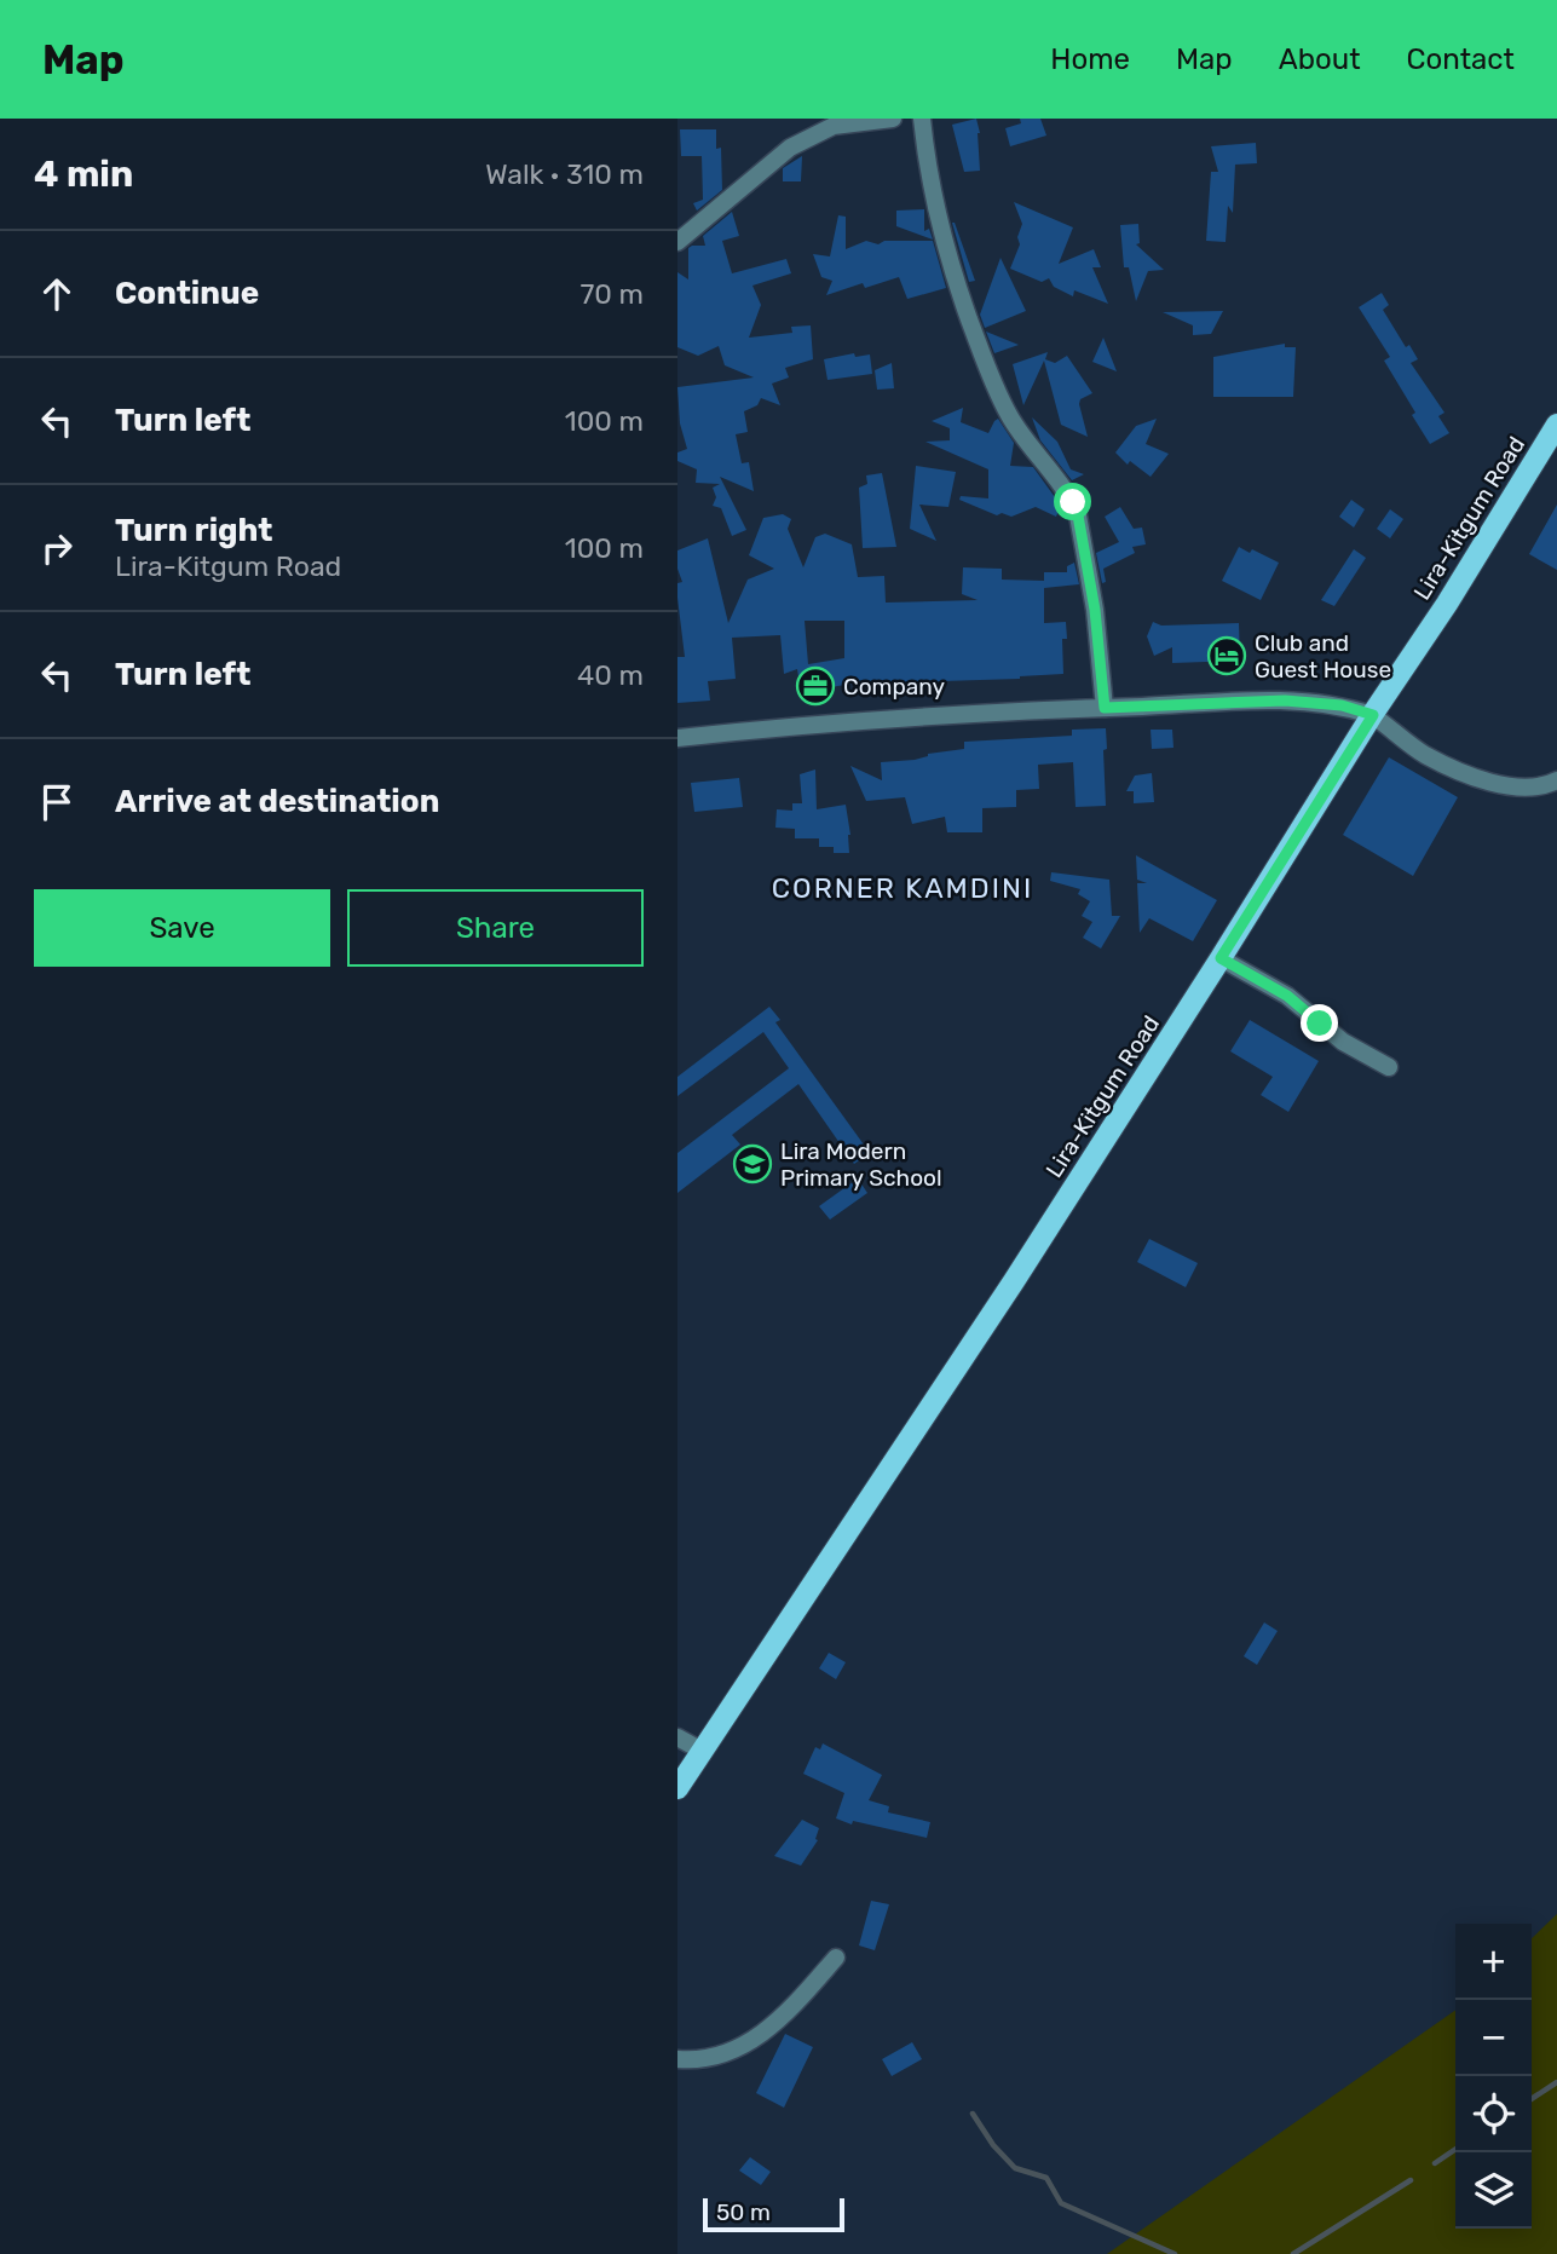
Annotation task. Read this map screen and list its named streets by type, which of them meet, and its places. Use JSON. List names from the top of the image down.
{
  "streets": {
    "main road": ["Lira-Kitgum Road"]
  },
  "districts": ["CORNER KAMDINI"],
  "places": {
    "hotel": ["Club and Guest House"],
    "office": ["Company"],
    "school or university": ["Lira Modern Primary School"]
  },
  "scale_bar": "50 m",
  "page": {
    "header": "Map",
    "nav": [
      "Home",
      "Map",
      "About",
      "Contact"
    ],
    "heading": ["4 min", "Walk · 310 m"],
    "list": [
      ["Continue", "70 m"],
      ["Turn left", "100 m"],
      ["Turn right", "Lira-Kitgum Road", "100 m"],
      ["Turn left", "40 m"],
      "Arrive at destination"
    ],
    "buttons": ["Save", "Share"],
    "map_buttons": ["+", "−"],
    "scale": "50 m"
  }
}
